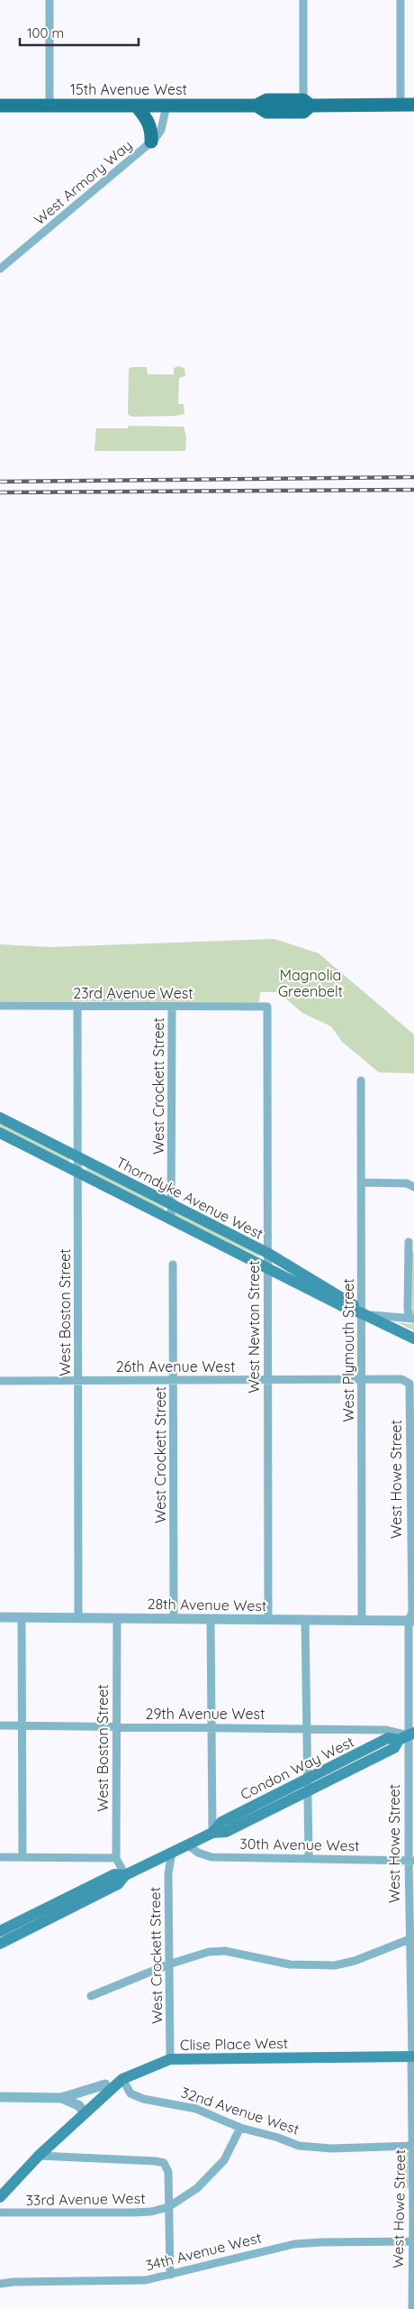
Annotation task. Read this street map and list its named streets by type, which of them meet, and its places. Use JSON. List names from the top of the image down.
{
  "streets": {
    "main road": [
      "15th Avenue West",
      "Thorndyke Avenue West",
      "Condon Way West",
      "Clise Place West"
    ],
    "street": [
      "West Armory Way",
      "23rd Avenue West",
      "West Crockett Street",
      "West Boston Street",
      "West Newton Street",
      "West Plymouth Street",
      "26th Avenue West",
      "West Howe Street",
      "28th Avenue West",
      "29th Avenue West",
      "30th Avenue West",
      "32nd Avenue West",
      "33rd Avenue West",
      "34th Avenue West"
    ]
  },
  "crossings": [
    ["15th Avenue West", "West Armory Way"],
    ["23rd Avenue West", "West Crockett Street"],
    ["23rd Avenue West", "West Boston Street"],
    ["23rd Avenue West", "West Newton Street"],
    ["West Crockett Street", "Thorndyke Avenue West"],
    ["West Crockett Street", "26th Avenue West"],
    ["West Crockett Street", "28th Avenue West"],
    ["West Crockett Street", "Condon Way West"],
    ["West Crockett Street", "Clise Place West"],
    ["Thorndyke Avenue West", "West Boston Street"],
    ["Thorndyke Avenue West", "West Newton Street"],
    ["Thorndyke Avenue West", "West Plymouth Street"],
    ["West Boston Street", "26th Avenue West"],
    ["West Boston Street", "28th Avenue West"],
    ["West Boston Street", "29th Avenue West"],
    ["West Boston Street", "Condon Way West"],
    ["West Newton Street", "26th Avenue West"],
    ["West Newton Street", "28th Avenue West"],
    ["West Plymouth Street", "26th Avenue West"],
    ["West Plymouth Street", "28th Avenue West"],
    ["26th Avenue West", "West Howe Street"],
    ["West Howe Street", "28th Avenue West"],
    ["West Howe Street", "29th Avenue West"],
    ["West Howe Street", "Condon Way West"],
    ["West Howe Street", "30th Avenue West"],
    ["West Howe Street", "Clise Place West"],
    ["West Howe Street", "34th Avenue West"],
    ["29th Avenue West", "Condon Way West"],
    ["Condon Way West", "30th Avenue West"],
    ["Clise Place West", "32nd Avenue West"],
    ["32nd Avenue West", "33rd Avenue West"]
  ],
  "parks": ["Magnolia Greenbelt"],
  "scale_bar": "100 m"
}
